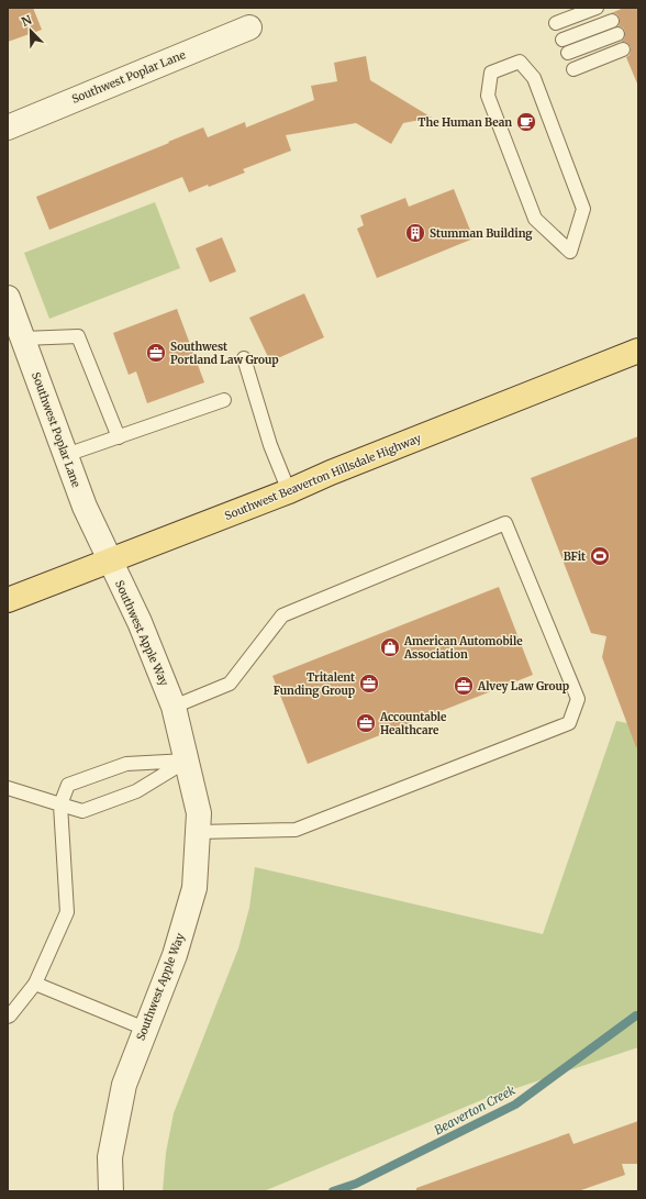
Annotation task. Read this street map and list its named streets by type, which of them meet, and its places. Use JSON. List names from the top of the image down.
{
  "streets": {
    "main road": ["Southwest Beaverton Hillsdale Highway"],
    "street": ["Southwest Poplar Lane", "Southwest Apple Way"]
  },
  "crossings": [
    ["Southwest Poplar Lane", "Southwest Beaverton Hillsdale Highway"],
    ["Southwest Poplar Lane", "Southwest Apple Way"],
    ["Southwest Beaverton Hillsdale Highway", "Southwest Apple Way"]
  ],
  "water": ["Beaverton Creek"],
  "places": {
    "cafe": ["The Human Bean"],
    "building": ["Stumman Building"],
    "office": [
      "Southwest Portland Law Group",
      "Tritalent Funding Group",
      "Alvey Law Group",
      "Accountable Healthcare"
    ],
    "sports": ["BFit"],
    "shop": ["American Automobile Association"]
  },
  "north": "top left"
}
